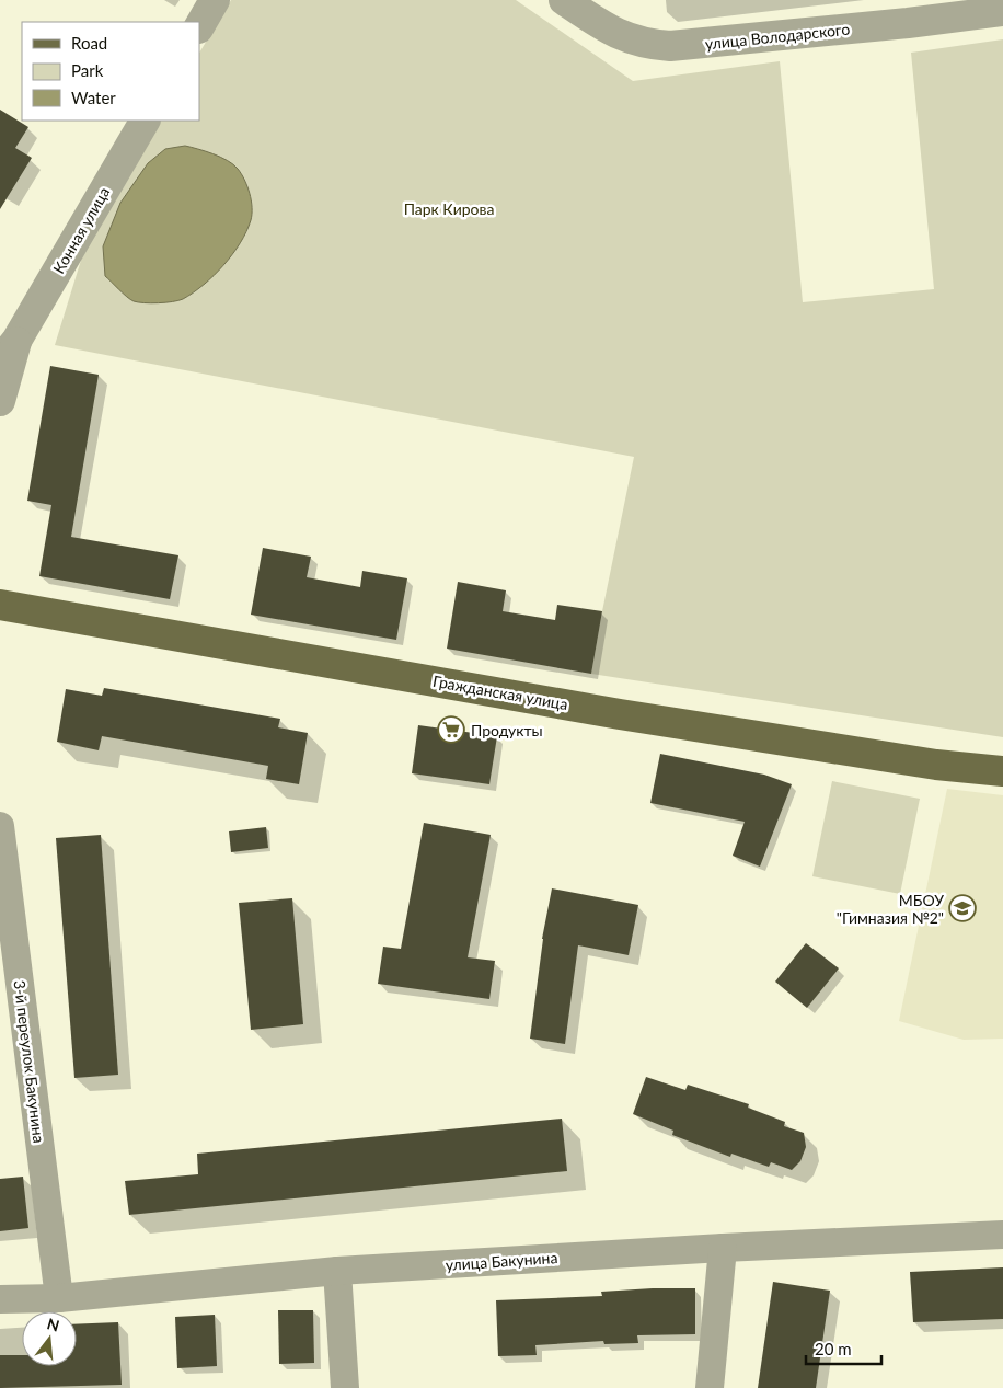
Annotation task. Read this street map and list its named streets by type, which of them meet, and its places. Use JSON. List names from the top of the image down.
{
  "streets": {
    "main road": ["Гражданская улица"],
    "street": [
      "улица Володарского",
      "Конная улица",
      "3-й переулок Бакунина",
      "улица Бакунина"
    ]
  },
  "crossings": [
    ["3-й переулок Бакунина", "улица Бакунина"]
  ],
  "parks": ["Парк Кирова"],
  "places": {
    "supermarket": ["Продукты"],
    "school or university": ["МБОУ \"Гимназия №2\""]
  },
  "legend": ["Road", "Park", "Water"],
  "scale_bar": "20 m",
  "north": "top"
}
